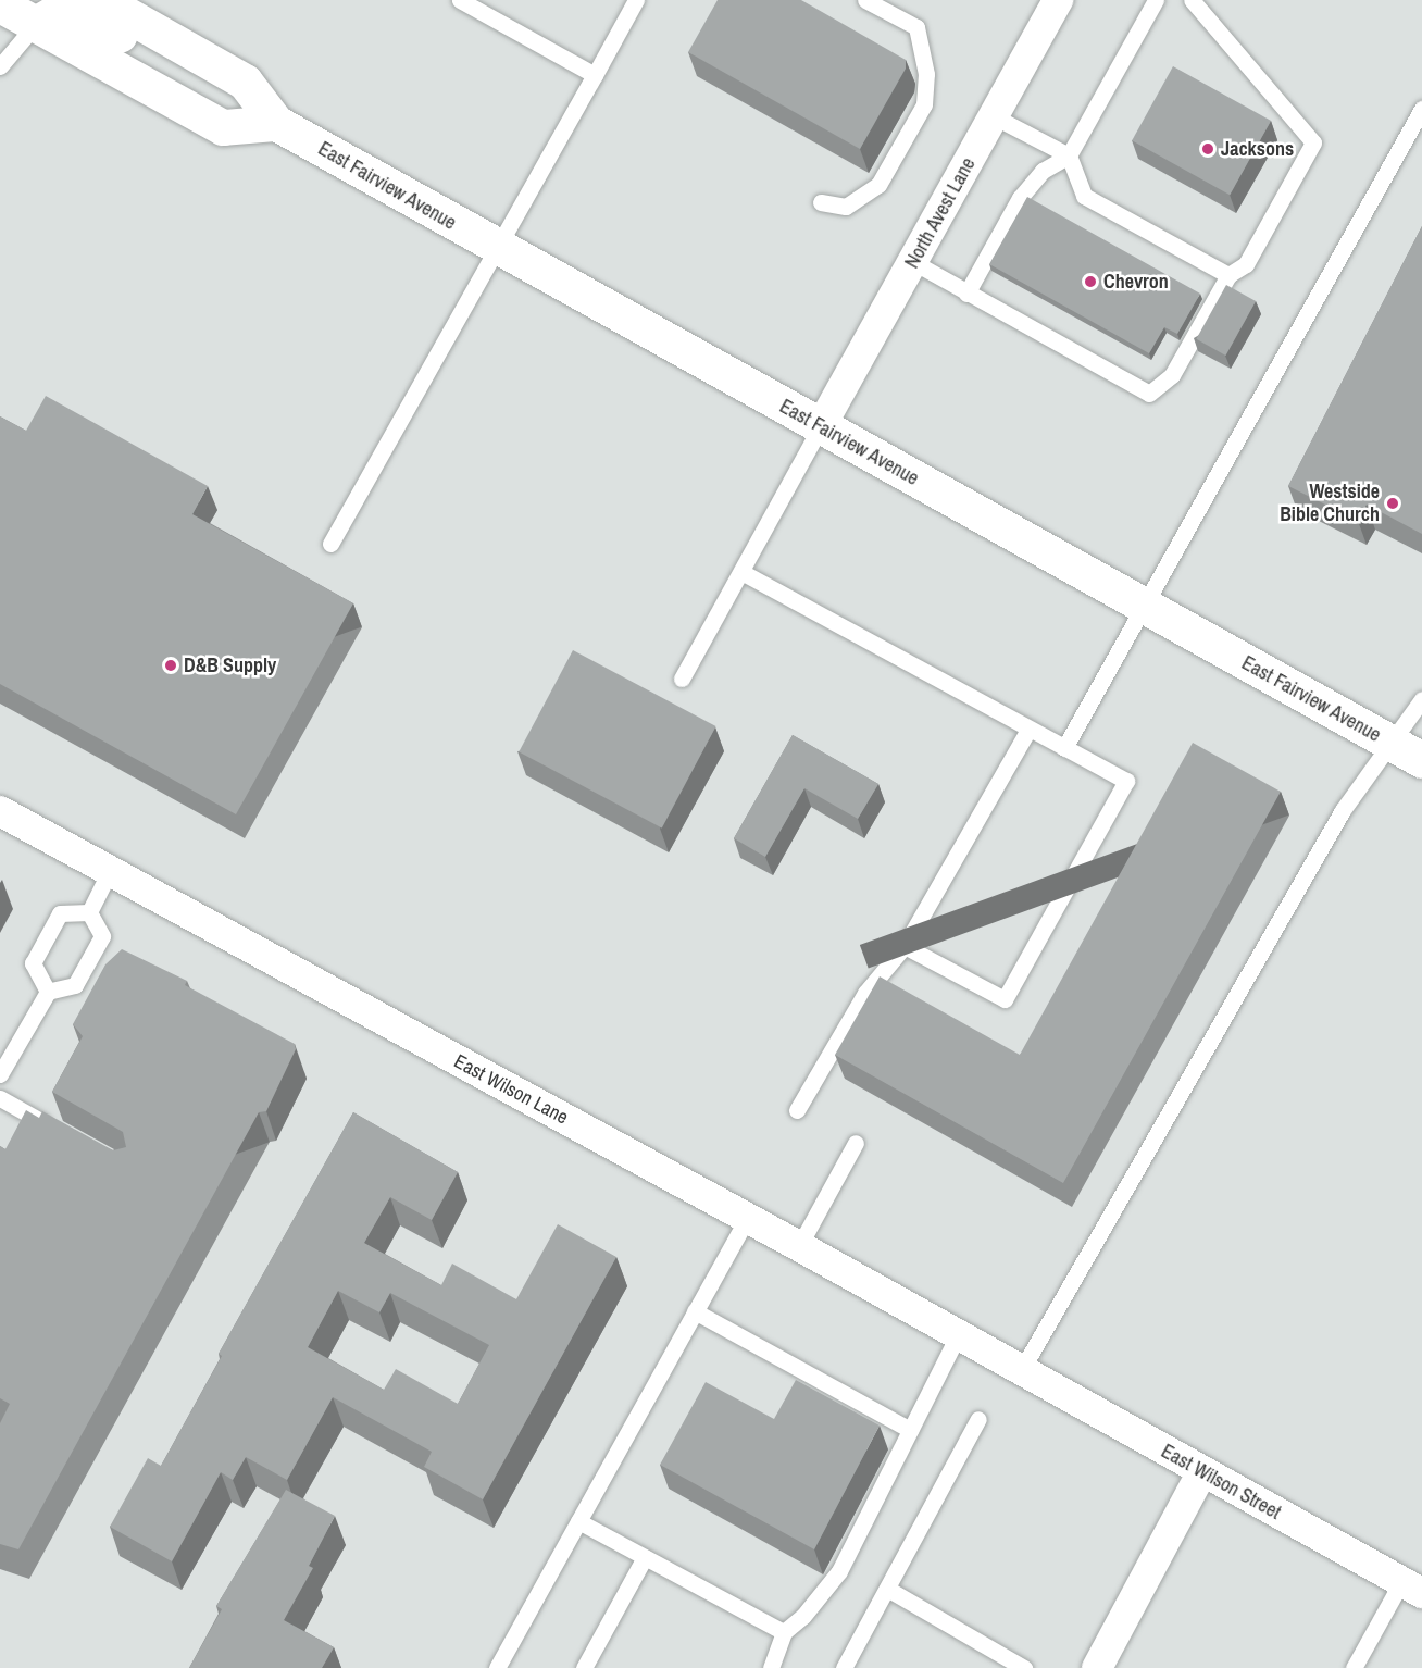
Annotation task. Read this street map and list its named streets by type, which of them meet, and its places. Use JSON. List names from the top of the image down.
{
  "streets": {
    "main road": ["East Fairview Avenue"],
    "street": ["North Avest Lane", "East Wilson Lane", "East Wilson Street"]
  },
  "crossings": [
    ["East Fairview Avenue", "North Avest Lane"],
    ["East Wilson Lane", "East Wilson Street"]
  ],
  "places": [
    "Jacksons",
    "Chevron",
    "Westside Bible Church",
    "D&B Supply"
  ]
}
